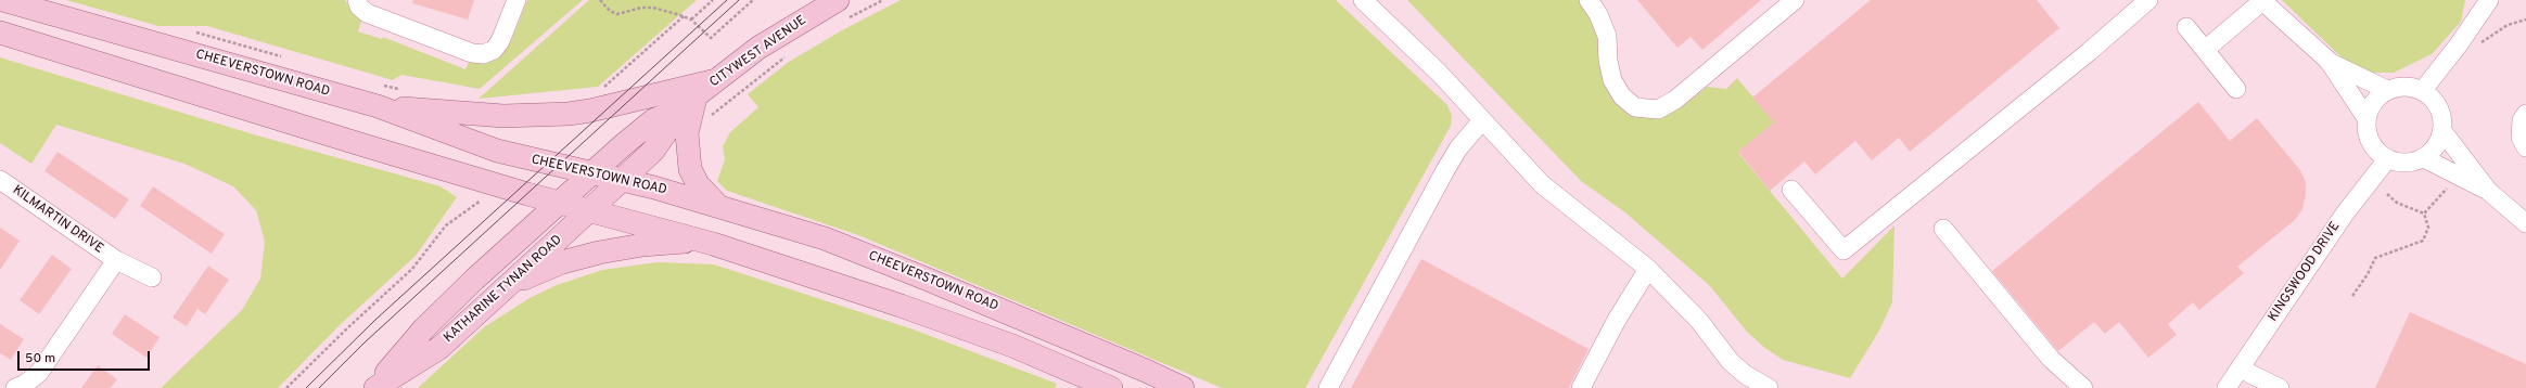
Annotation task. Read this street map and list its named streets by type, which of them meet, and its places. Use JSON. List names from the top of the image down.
{
  "streets": {
    "main road": ["CITYWEST AVENUE", "CHEEVERSTOWN ROAD", "KATHARINE TYNAN ROAD"],
    "street": ["KILMARTIN DRIVE", "KINGSWOOD DRIVE"]
  },
  "crossings": [
    ["CITYWEST AVENUE", "CHEEVERSTOWN ROAD"],
    ["CITYWEST AVENUE", "KATHARINE TYNAN ROAD"],
    ["CHEEVERSTOWN ROAD", "KATHARINE TYNAN ROAD"]
  ],
  "scale_bar": "50 m"
}
